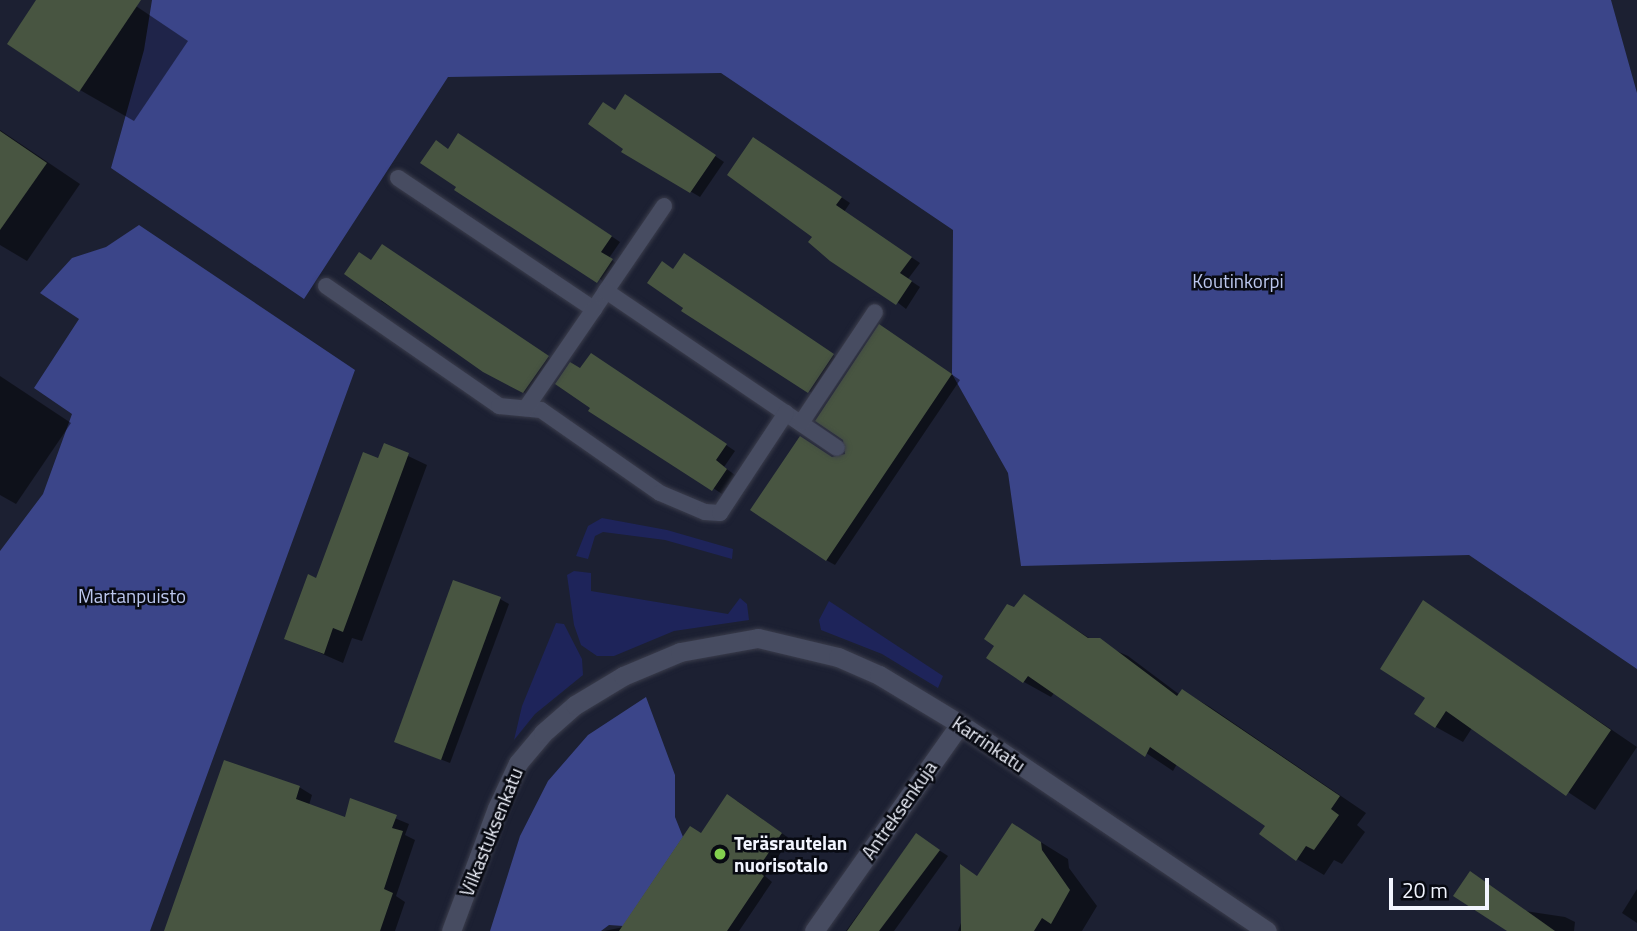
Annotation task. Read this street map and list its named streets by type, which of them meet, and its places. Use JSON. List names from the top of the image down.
{
  "streets": {
    "street": ["Karrinkatu", "Antreksenkuja", "Vilkastuksenkatu"]
  },
  "crossings": [
    ["Karrinkatu", "Antreksenkuja"],
    ["Karrinkatu", "Vilkastuksenkatu"]
  ],
  "parks": ["Koutinkorpi", "Martanpuisto"],
  "places": ["Teräsrautelan nuorisotalo"],
  "scale_bar": "20 m"
}
